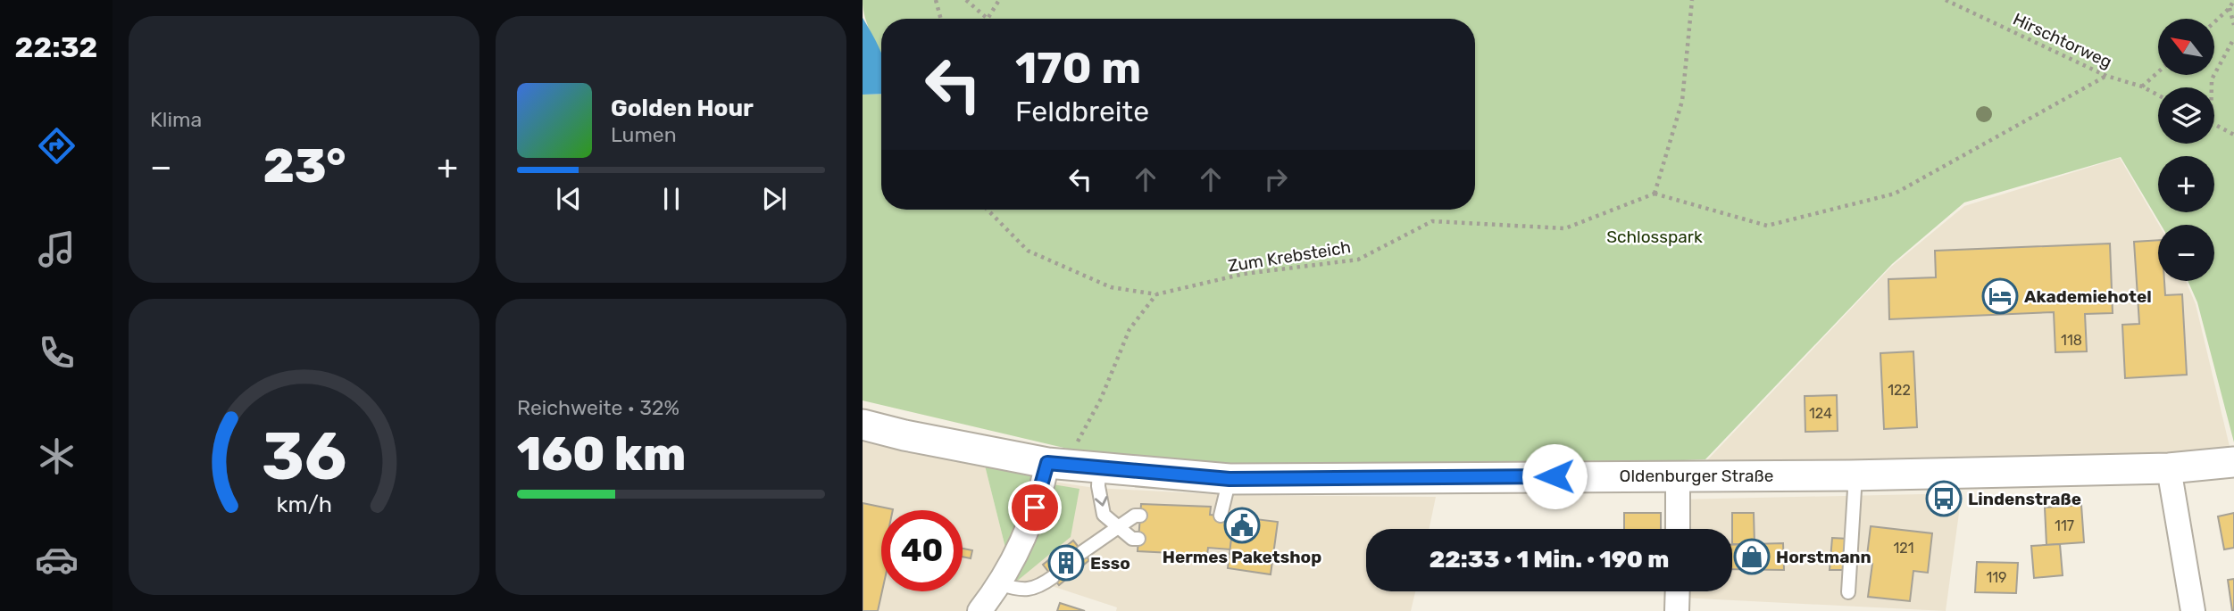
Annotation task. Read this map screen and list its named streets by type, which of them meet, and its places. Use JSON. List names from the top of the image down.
{
  "streets": {
    "street": ["Oldenburger Straße"],
    "path": ["Hirschtorweg", "Zum Krebsteich"]
  },
  "parks": ["Schlosspark"],
  "places": {
    "hotel": ["Akademiehotel"],
    "bus stop": ["Lindenstraße"],
    "public building": ["Hermes Paketshop"],
    "shop": ["Horstmann"],
    "building": ["Esso"]
  },
  "house_numbers": [
    "118",
    "122",
    "124",
    "117",
    "121",
    "119"
  ],
  "north": "top left",
  "page": {
    "tabs": "22:32",
    "tile": [
      "Klima",
      ["Reichweite · 32%", "160 km"]
    ],
    "map_buttons": ["+", "−"],
    "turn": ["170 m", "Feldbreite"],
    "song": ["Golden Hour", "Lumen"],
    "heat": ["−", "23°", "+"],
    "limit": "40",
    "trip": "22:33 · 1 Min. · 190 m",
    "gauge": ["36", "km/h"]
  }
}
